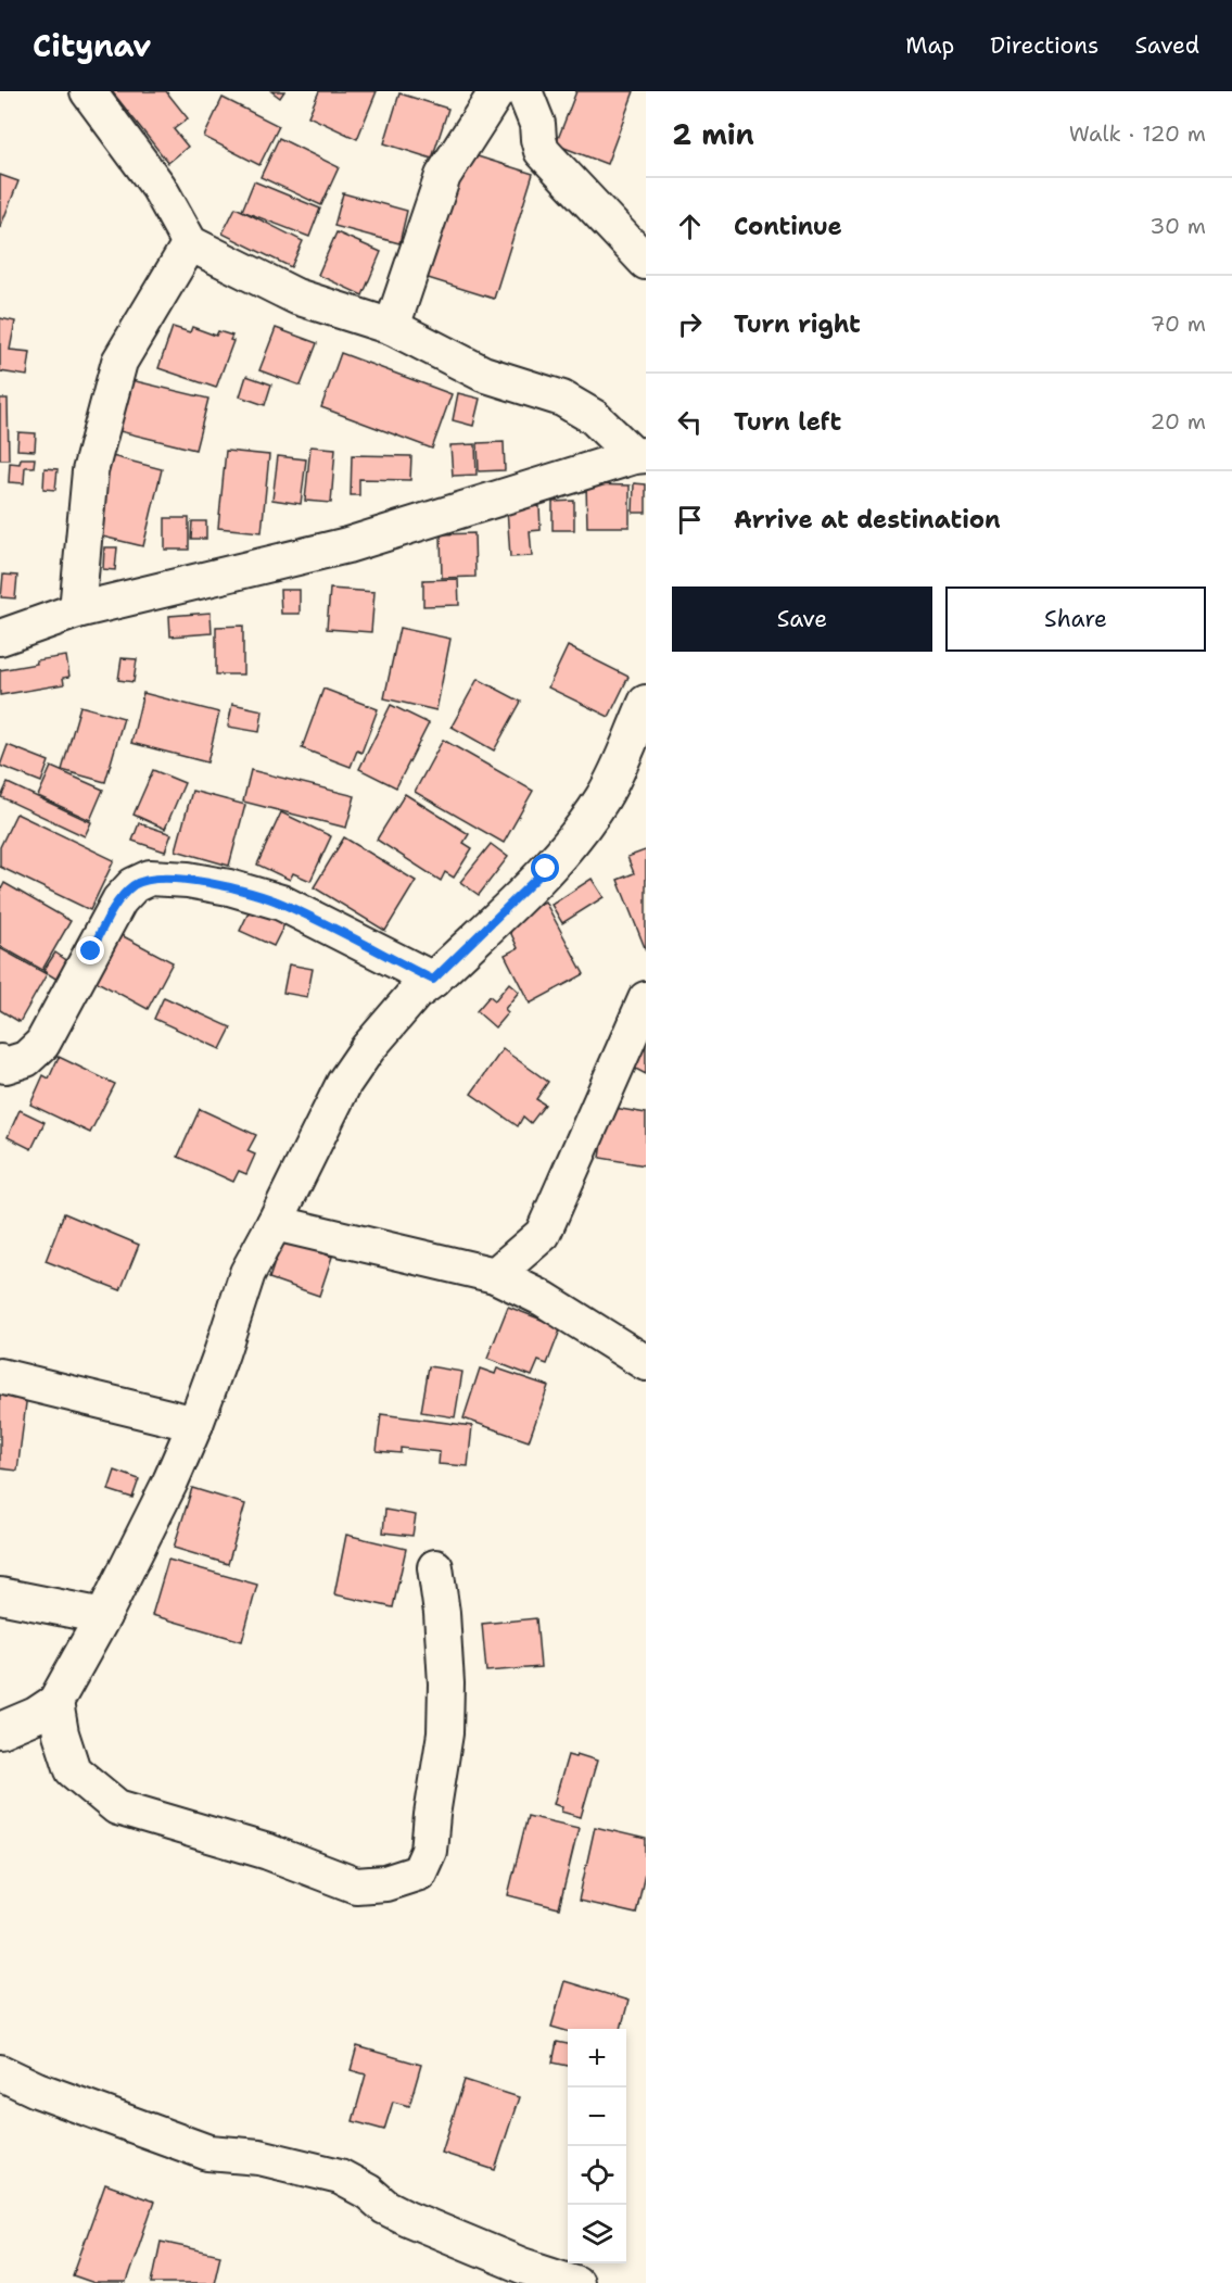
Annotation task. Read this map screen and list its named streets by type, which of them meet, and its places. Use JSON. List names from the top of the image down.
{
  "page": {
    "header": "Citynav",
    "nav": ["Map", "Directions", "Saved"],
    "heading": ["2 min", "Walk · 120 m"],
    "list": [
      ["Continue", "30 m"],
      ["Turn right", "70 m"],
      ["Turn left", "20 m"],
      "Arrive at destination"
    ],
    "buttons": ["Save", "Share"],
    "map_buttons": ["+", "−"]
  }
}
